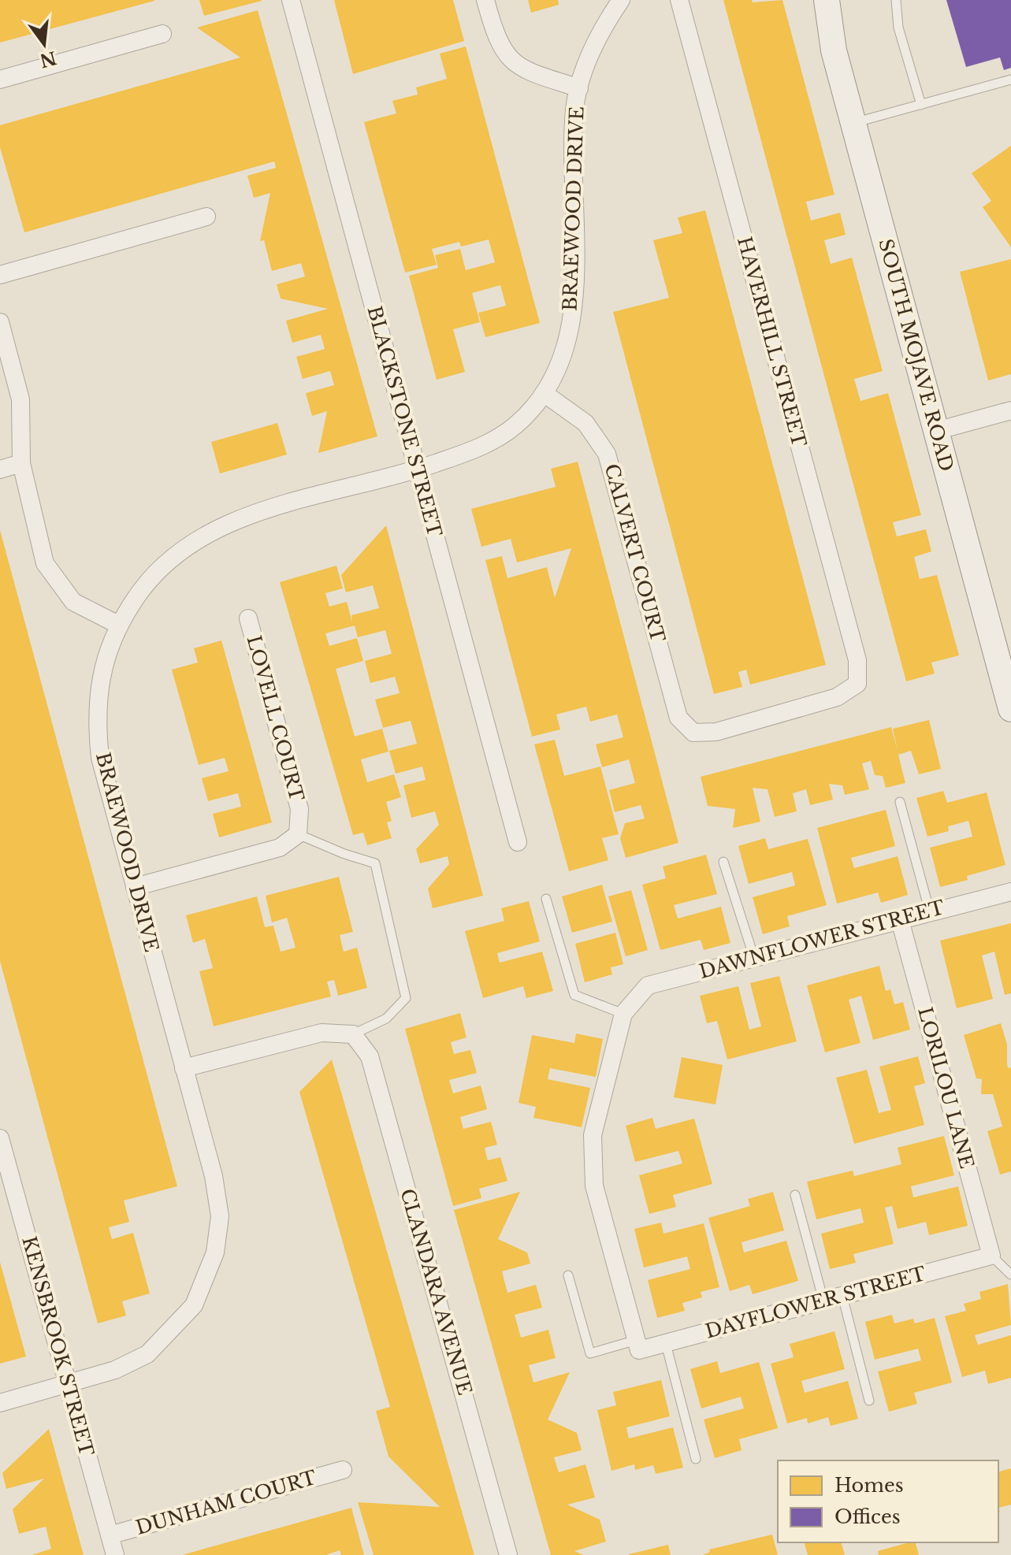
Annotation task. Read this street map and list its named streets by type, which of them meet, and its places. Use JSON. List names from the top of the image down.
{
  "streets": {
    "street": [
      "BRAEWOOD DRIVE",
      "HAVERHILL STREET",
      "SOUTH MOJAVE ROAD",
      "BLACKSTONE STREET",
      "CALVERT COURT",
      "LOVELL COURT",
      "DAWNFLOWER STREET",
      "LORILOU LANE",
      "CLANDARA AVENUE",
      "DAYFLOWER STREET",
      "KENSBROOK STREET",
      "DUNHAM COURT"
    ]
  },
  "crossings": [
    ["BRAEWOOD DRIVE", "BLACKSTONE STREET"],
    ["BRAEWOOD DRIVE", "CALVERT COURT"],
    ["BRAEWOOD DRIVE", "KENSBROOK STREET"],
    ["HAVERHILL STREET", "CALVERT COURT"],
    ["DAWNFLOWER STREET", "LORILOU LANE"],
    ["LORILOU LANE", "DAYFLOWER STREET"],
    ["KENSBROOK STREET", "DUNHAM COURT"]
  ],
  "legend": ["Homes", "Offices"],
  "north": "bottom"
}
